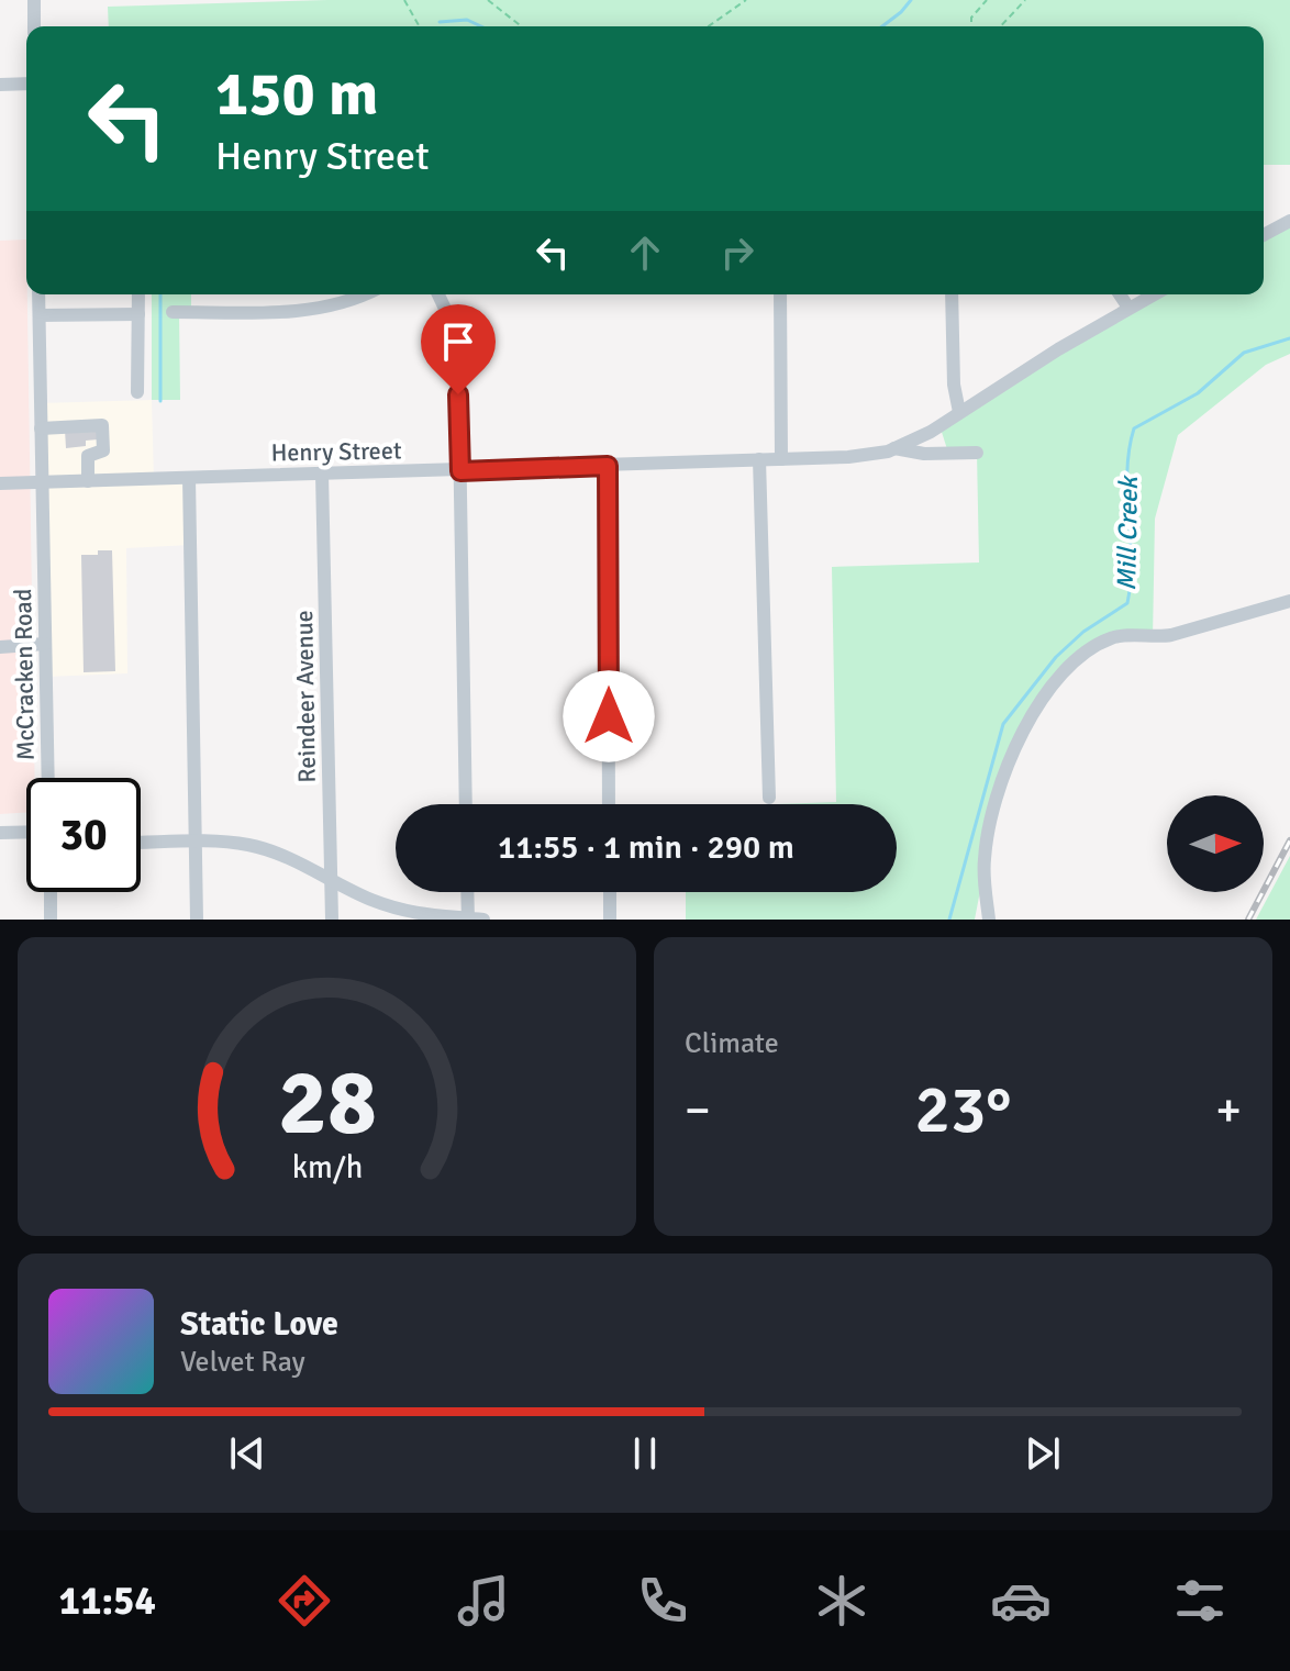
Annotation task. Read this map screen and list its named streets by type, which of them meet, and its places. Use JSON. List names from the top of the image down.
{
  "streets": {
    "street": ["Henry Street", "McCracken Road", "Reindeer Avenue"]
  },
  "crossings": [
    ["Henry Street", "McCracken Road"],
    ["Henry Street", "Reindeer Avenue"]
  ],
  "water": ["Mill Creek"],
  "north": "right",
  "page": {
    "turn": ["150 m", "Henry Street"],
    "limit": "30",
    "trip": "11:55 · 1 min · 290 m",
    "tile": "Climate",
    "heat": ["−", "23°", "+"],
    "song": ["Static Love", "Velvet Ray"],
    "tabs": "11:54",
    "gauge": ["28", "km/h"]
  }
}
